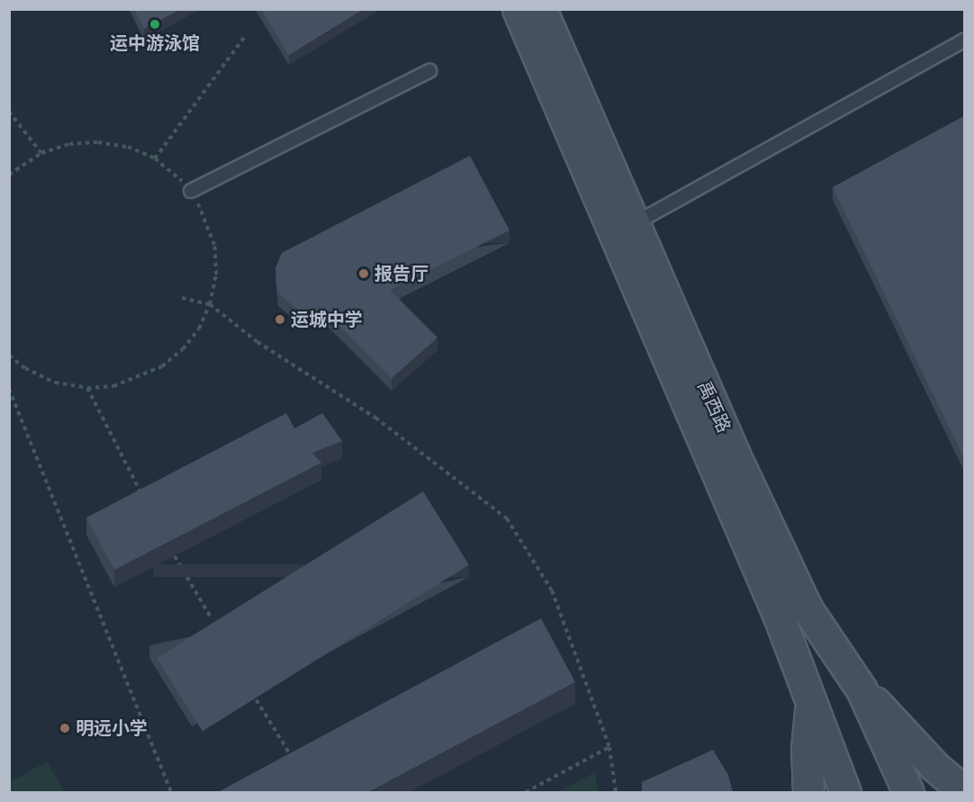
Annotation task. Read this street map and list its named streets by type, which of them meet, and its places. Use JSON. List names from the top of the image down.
{
  "streets": {
    "main road": ["禹西路"]
  },
  "places": [
    "运中游泳馆",
    "报告厅",
    "运城中学",
    "明远小学"
  ]
}
